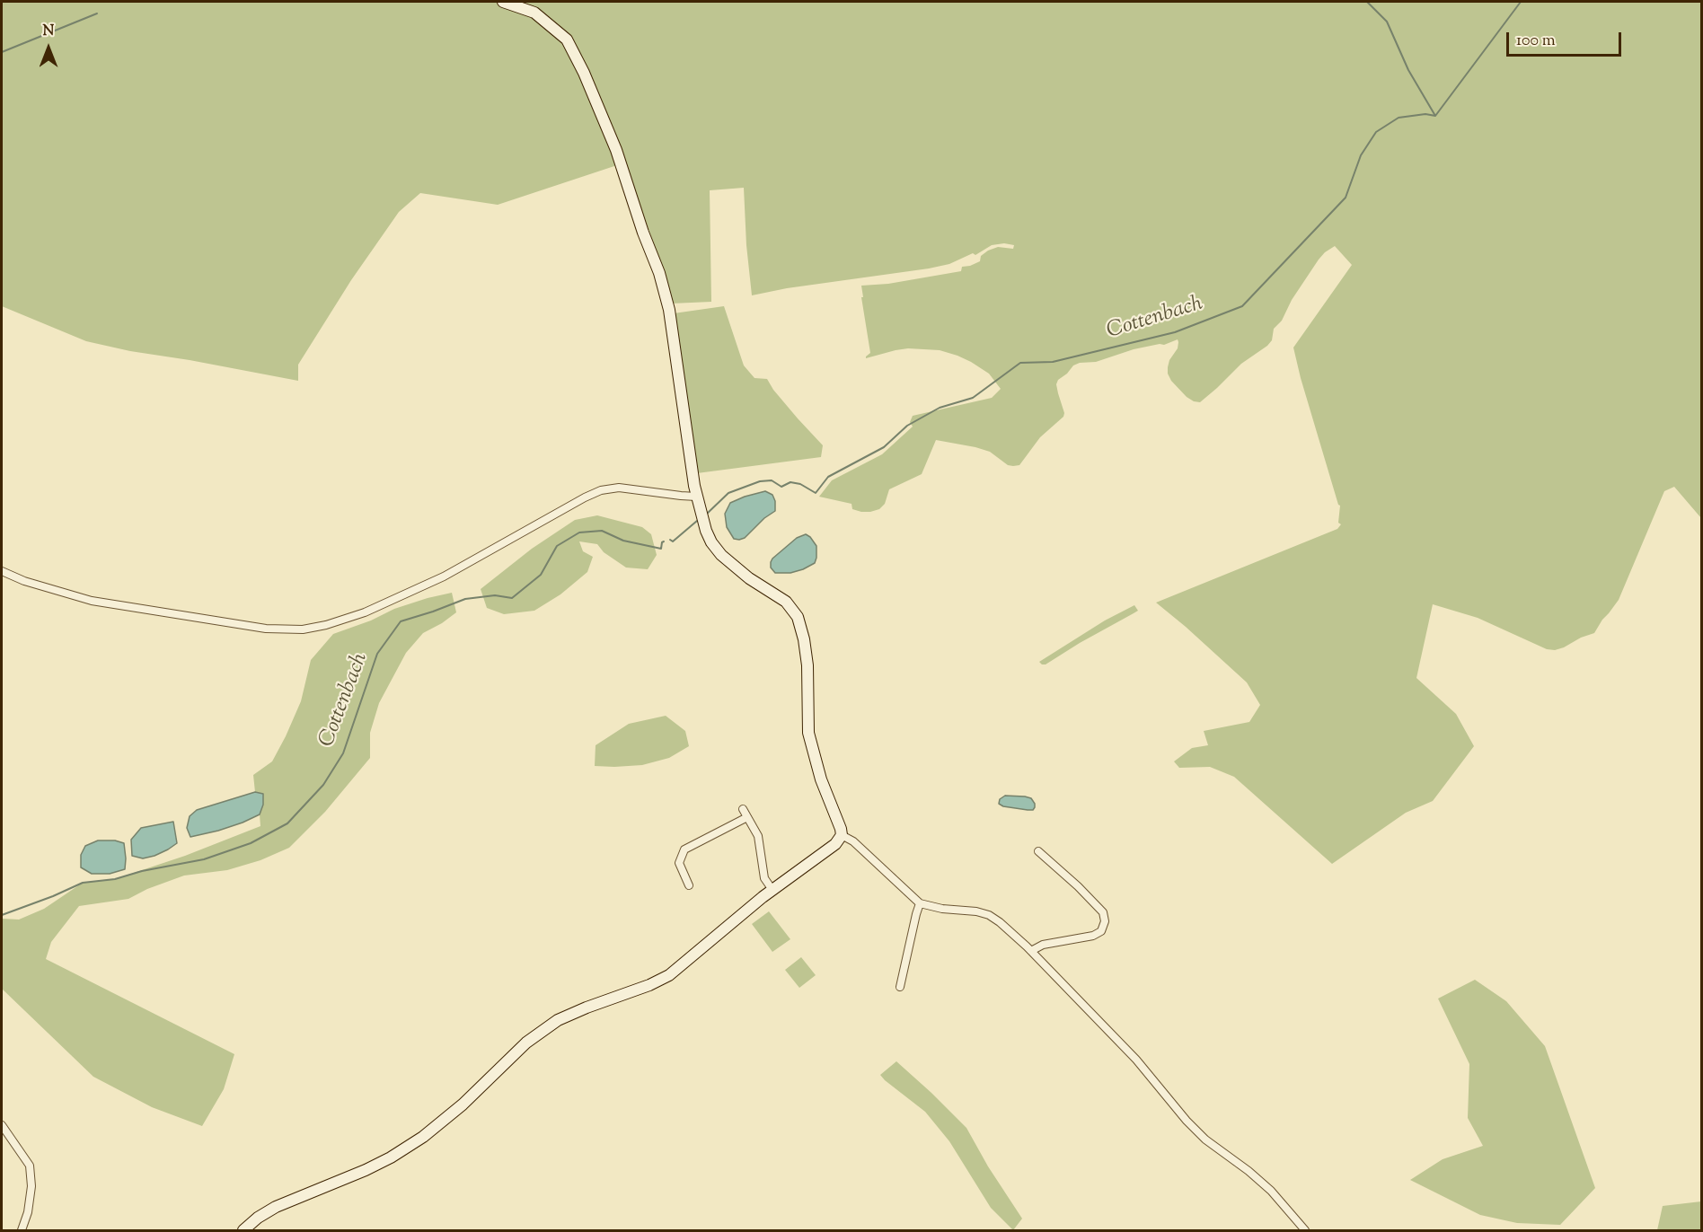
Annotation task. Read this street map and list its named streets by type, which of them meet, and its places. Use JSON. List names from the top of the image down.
{
  "water": ["Cottenbach"],
  "scale_bar": "100 m",
  "north": "top"
}
